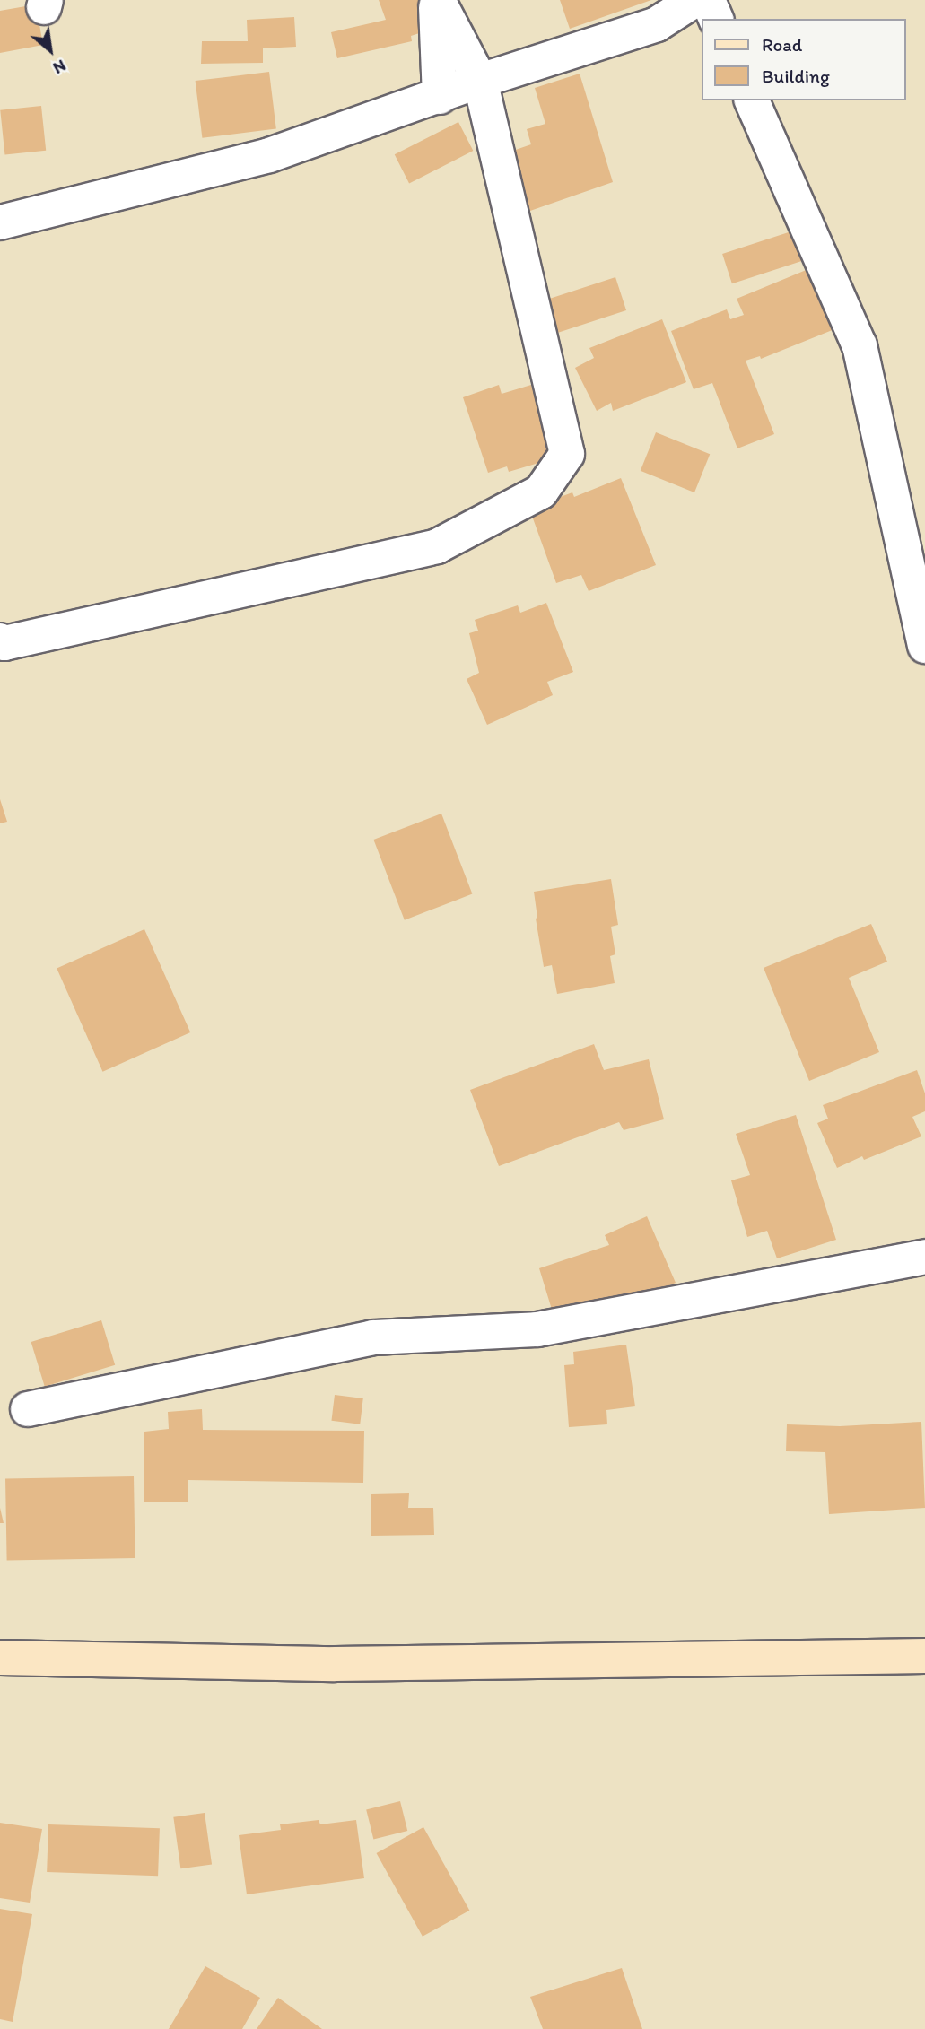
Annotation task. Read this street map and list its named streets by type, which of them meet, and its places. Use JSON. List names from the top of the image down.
{
  "legend": ["Road", "Building"],
  "north": "bottom right"
}
